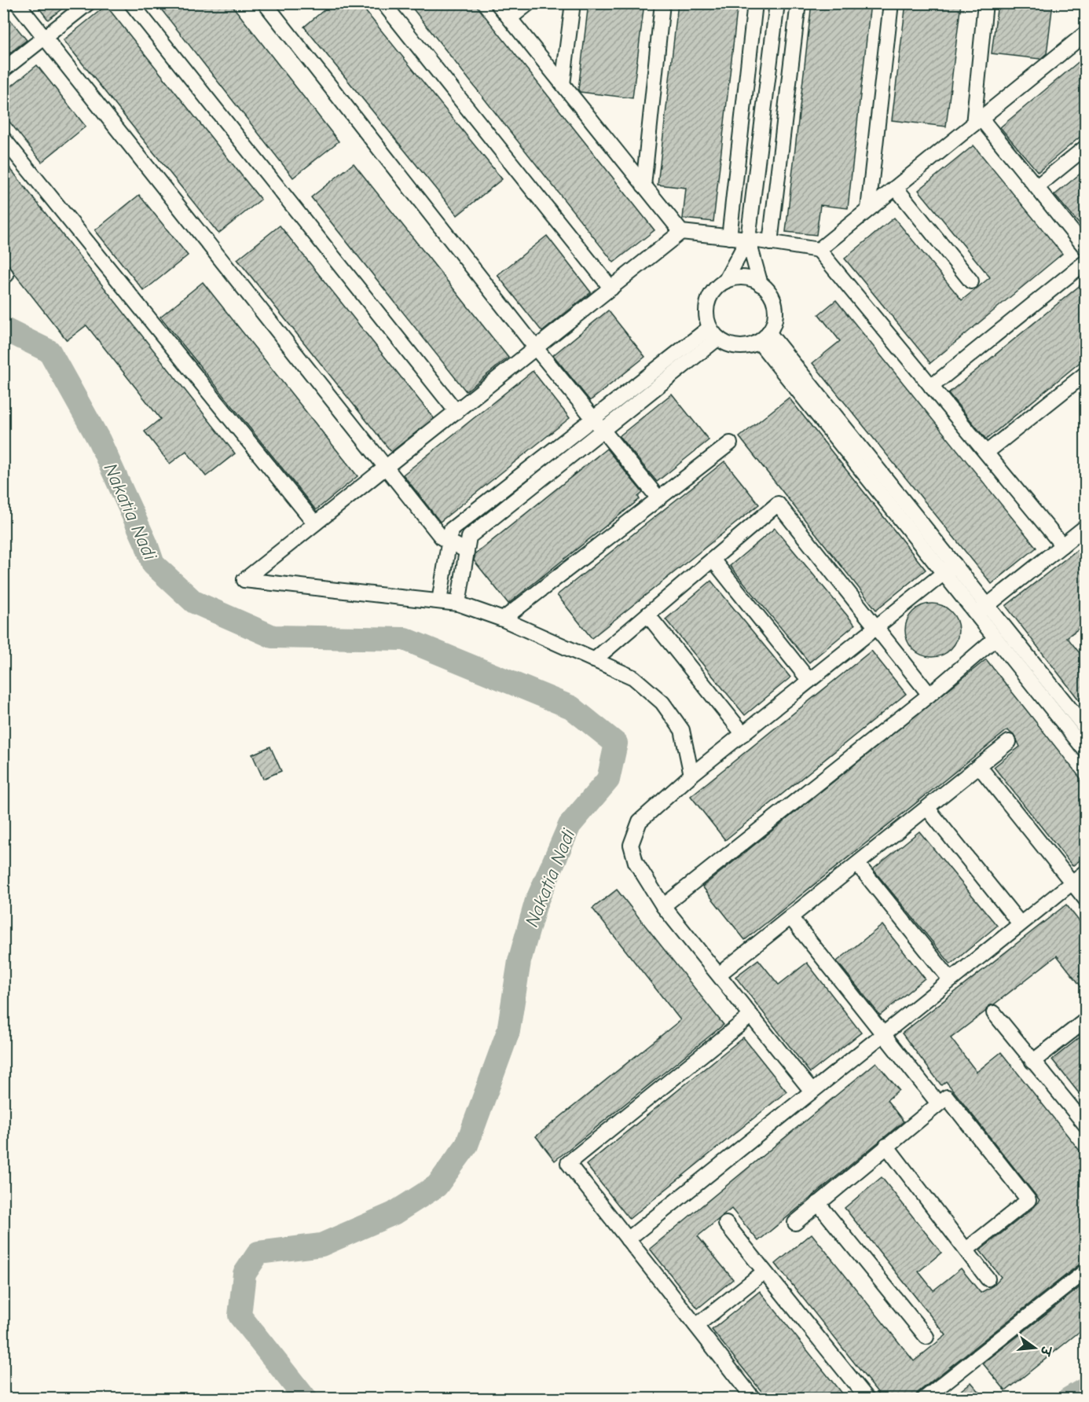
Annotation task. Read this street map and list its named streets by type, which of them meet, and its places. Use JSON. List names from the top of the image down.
{
  "water": ["Nakatia Nadi"],
  "north": "right"
}
